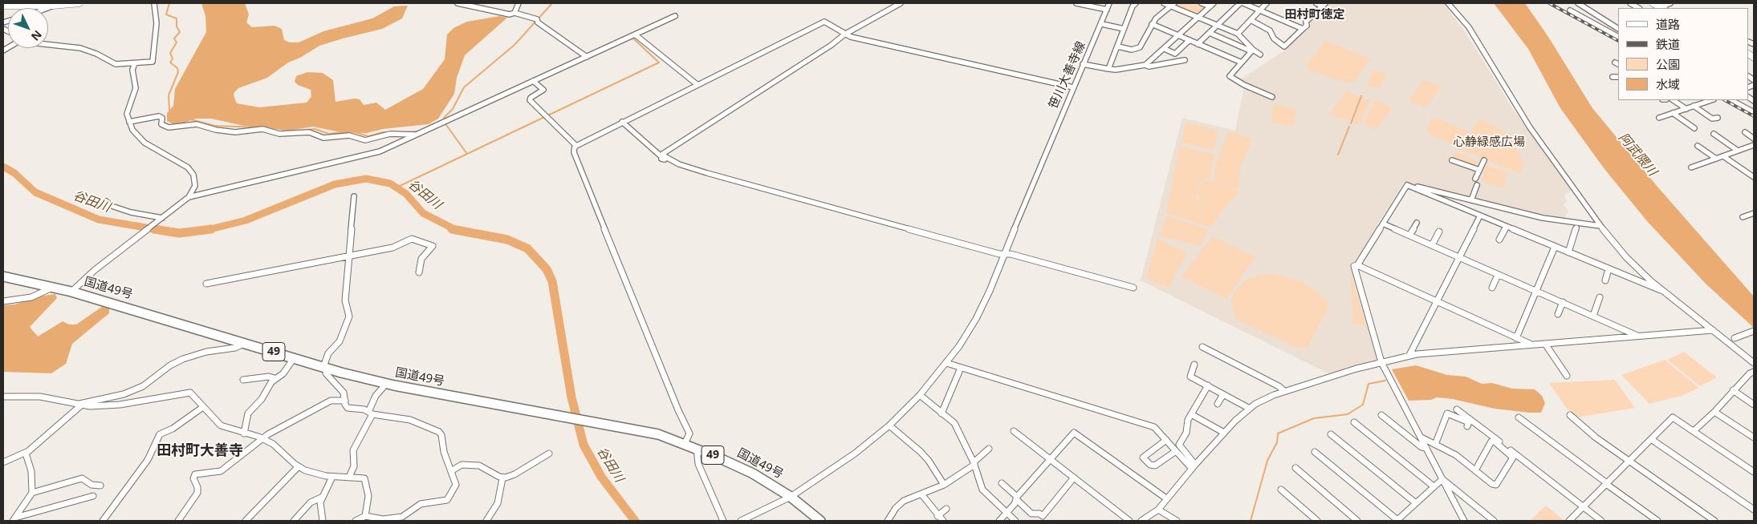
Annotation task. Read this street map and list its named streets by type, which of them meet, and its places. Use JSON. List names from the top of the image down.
{
  "streets": {
    "highway": ["国道49号", "49"],
    "street": ["笹川大善寺線"]
  },
  "crossings": [
    ["笹川大善寺線", "国道49号"]
  ],
  "districts": ["田村町徳定", "田村町大善寺"],
  "water": ["阿武隈川", "谷田川"],
  "parks": ["心静緑感広場"],
  "legend": [
    "道路",
    "鉄道",
    "公園",
    "水域"
  ],
  "north": "bottom right"
}
